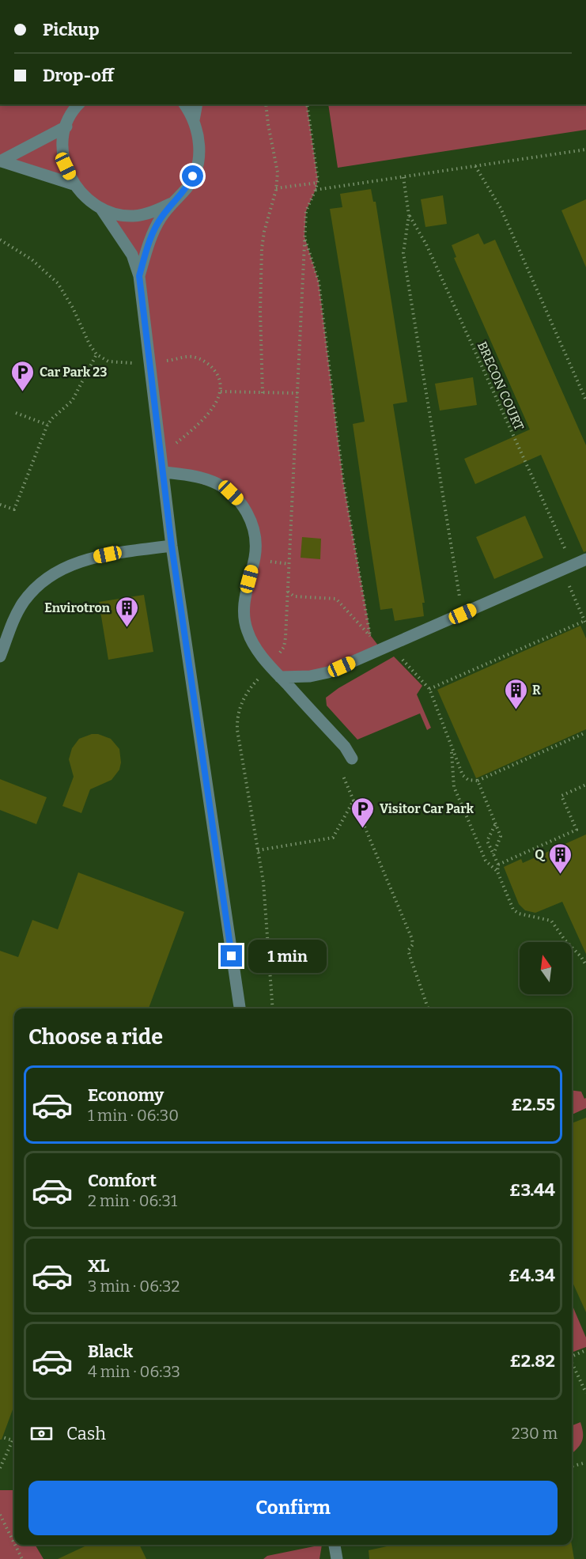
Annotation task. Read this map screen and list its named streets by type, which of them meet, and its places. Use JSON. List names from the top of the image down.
{
  "streets": {
    "path": ["BRECON COURT"]
  },
  "places": {
    "parking": ["Car Park 23", "Visitor Car Park"],
    "building": ["Envirotron", "R", "Q"]
  },
  "north": "top",
  "page": {
    "banner": ["Pickup", "Drop-off"],
    "bubble": "1 min",
    "heading": "Choose a ride",
    "list": [
      {
        "name": "Economy",
        "note": "1 min · 06:30",
        "value": "£2.55"
      },
      {
        "name": "Comfort",
        "note": "2 min · 06:31",
        "value": "£3.44"
      },
      {
        "name": "XL",
        "note": "3 min · 06:32",
        "value": "£4.34"
      },
      {
        "name": "Black",
        "note": "4 min · 06:33",
        "value": "£2.82"
      }
    ],
    "pay": ["Cash", "230 m"],
    "buttons": "Confirm"
  }
}
